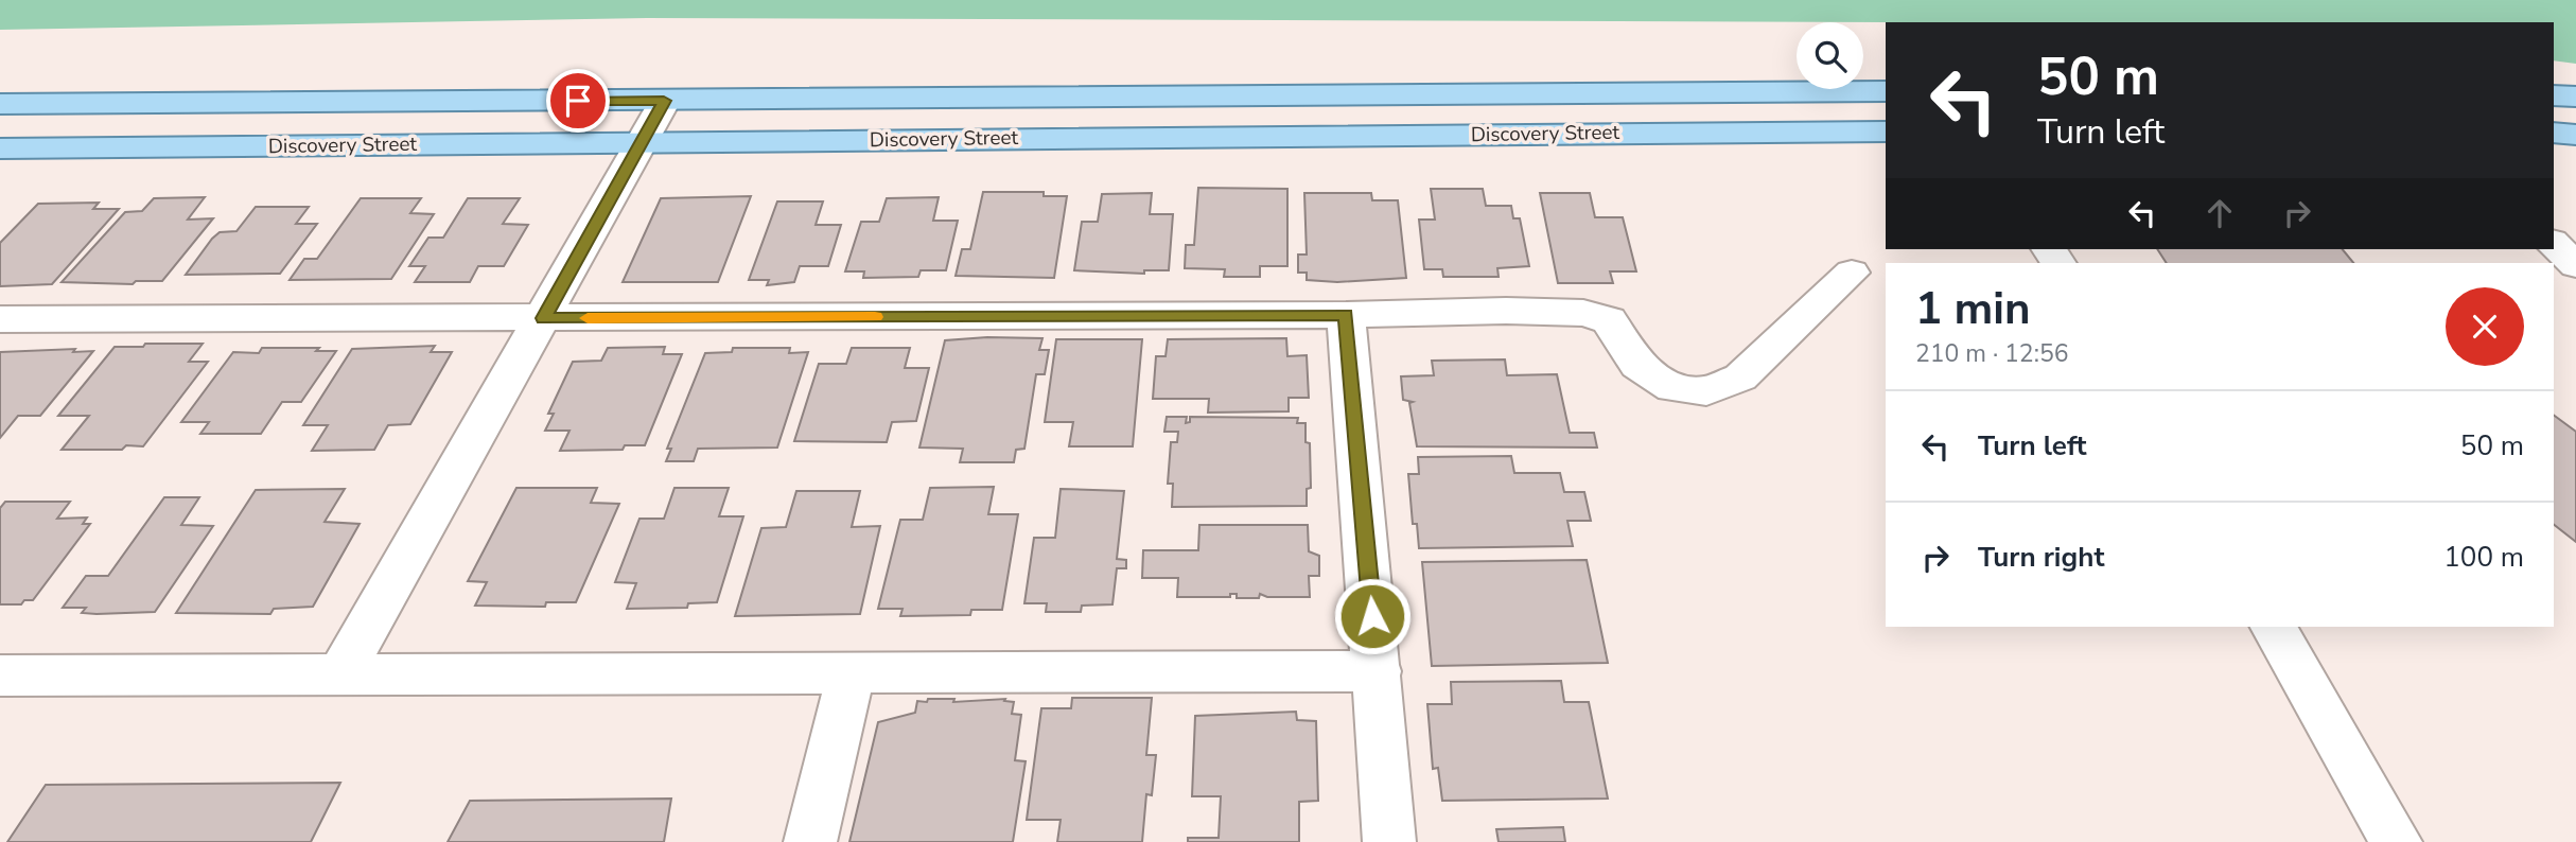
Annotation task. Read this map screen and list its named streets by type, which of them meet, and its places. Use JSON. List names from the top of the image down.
{
  "streets": {
    "main road": ["Discovery Street"]
  },
  "page": {
    "turn": ["50 m", "Turn left"],
    "heading": ["1 min", "210 m · 12:56"],
    "list": [
      {
        "name": "Turn left",
        "value": "50 m"
      },
      {
        "name": "Turn right",
        "value": "100 m"
      }
    ]
  }
}
